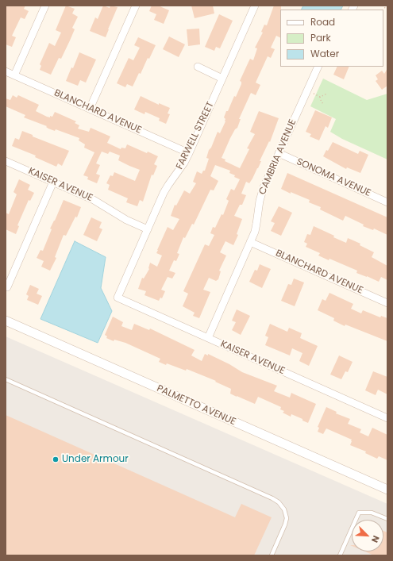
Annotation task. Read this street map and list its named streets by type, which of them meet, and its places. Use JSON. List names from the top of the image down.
{
  "streets": {
    "street": [
      "BLANCHARD AVENUE",
      "FARWELL STREET",
      "CAMBRIA AVENUE",
      "SONOMA AVENUE",
      "KAISER AVENUE",
      "PALMETTO AVENUE"
    ]
  },
  "crossings": [
    ["BLANCHARD AVENUE", "FARWELL STREET"],
    ["BLANCHARD AVENUE", "CAMBRIA AVENUE"],
    ["FARWELL STREET", "KAISER AVENUE"],
    ["CAMBRIA AVENUE", "SONOMA AVENUE"],
    ["CAMBRIA AVENUE", "KAISER AVENUE"]
  ],
  "places": ["Under Armour"],
  "legend": ["Road", "Park", "Water"],
  "north": "bottom right"
}
